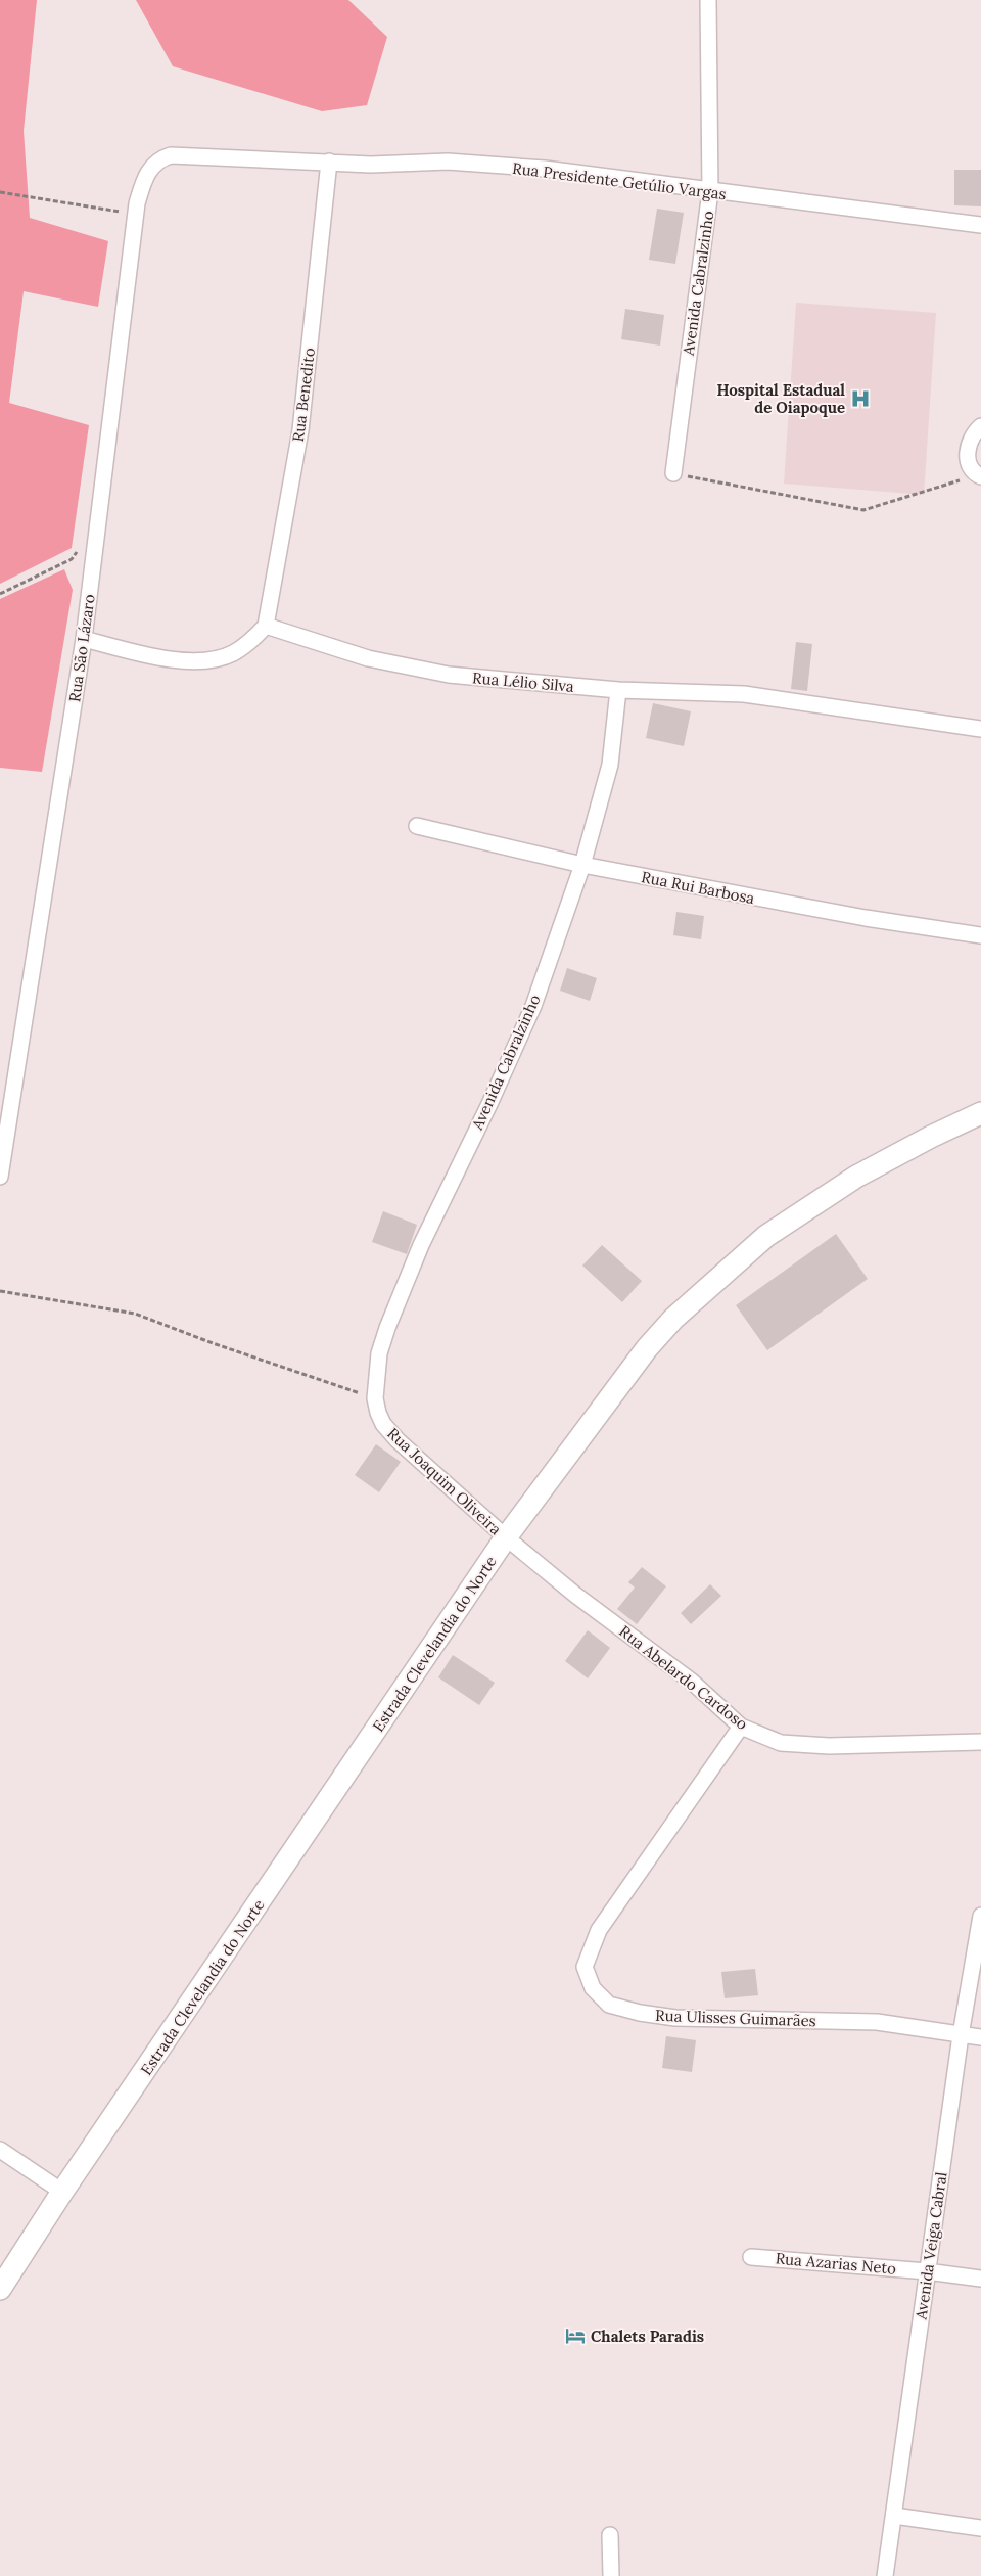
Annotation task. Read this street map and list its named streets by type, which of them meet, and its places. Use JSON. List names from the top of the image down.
{
  "streets": {
    "street": [
      "Rua Presidente Getúlio Vargas",
      "Avenida Cabralzinho",
      "Rua Benedito",
      "Rua São Lázaro",
      "Rua Lélio Silva",
      "Rua Rui Barbosa",
      "Rua Joaquim Oliveira",
      "Estrada Clevelandia do Norte",
      "Rua Abelardo Cardoso",
      "Rua Ulisses Guimarães",
      "Avenida Veiga Cabral",
      "Rua Azarias Neto"
    ]
  },
  "crossings": [
    ["Rua Presidente Getúlio Vargas", "Avenida Cabralzinho"],
    ["Rua Presidente Getúlio Vargas", "Rua Benedito"],
    ["Rua Presidente Getúlio Vargas", "Rua São Lázaro"],
    ["Avenida Cabralzinho", "Rua Lélio Silva"],
    ["Avenida Cabralzinho", "Rua Rui Barbosa"],
    ["Avenida Cabralzinho", "Rua Joaquim Oliveira"],
    ["Rua Benedito", "Rua Lélio Silva"],
    ["Rua Joaquim Oliveira", "Estrada Clevelandia do Norte"],
    ["Rua Joaquim Oliveira", "Rua Abelardo Cardoso"],
    ["Estrada Clevelandia do Norte", "Rua Abelardo Cardoso"],
    ["Rua Abelardo Cardoso", "Rua Ulisses Guimarães"],
    ["Rua Ulisses Guimarães", "Avenida Veiga Cabral"],
    ["Avenida Veiga Cabral", "Rua Azarias Neto"]
  ],
  "places": {
    "hospital": ["Hospital Estadual de Oiapoque"],
    "hotel": ["Chalets Paradis"]
  }
}
